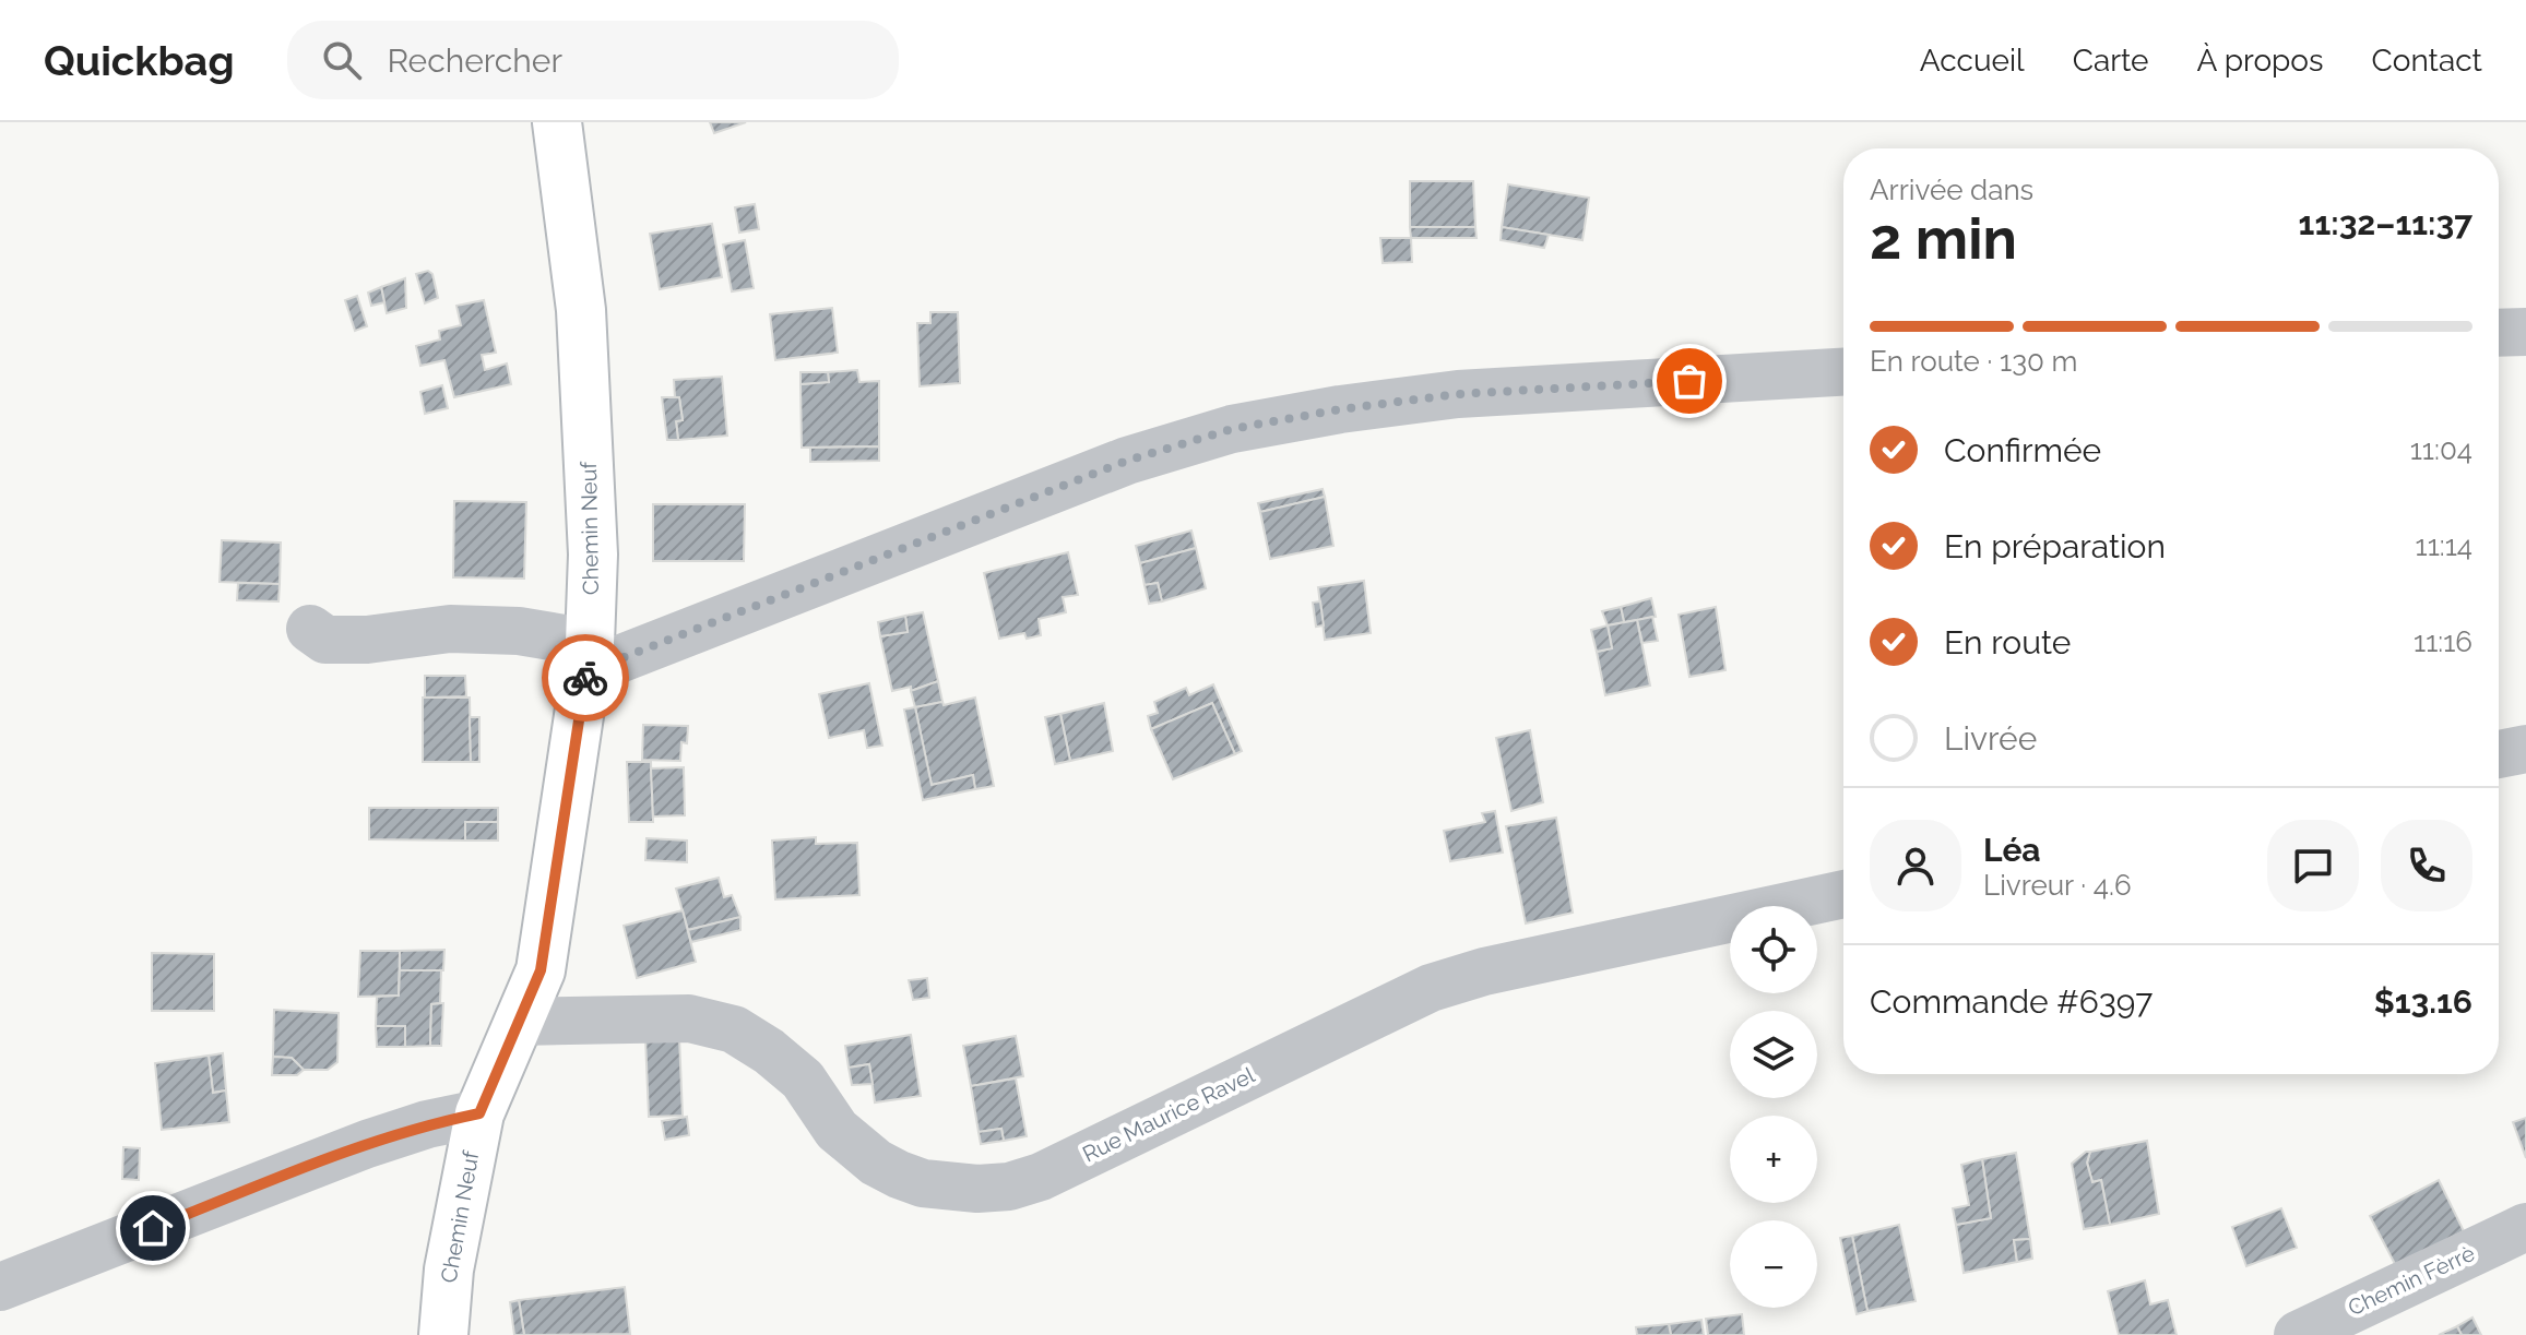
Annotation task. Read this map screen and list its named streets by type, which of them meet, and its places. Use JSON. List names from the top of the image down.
{
  "streets": {
    "main road": ["Chemin Neuf"],
    "street": ["Rue Maurice Ravel", "Chemin Fèrrè"]
  },
  "crossings": [
    ["Chemin Neuf", "Rue Maurice Ravel"]
  ],
  "page": {
    "header": "Quickbag",
    "search": "Rechercher",
    "nav": [
      "Accueil",
      "Carte",
      "À propos",
      "Contact"
    ],
    "heading": ["2 min", "Arrivée dans", "11:32–11:37"],
    "panel": [
      "Léa",
      "Livreur · 4.6",
      "Commande #6397",
      "$13.16"
    ],
    "bar": "En route · 130 m",
    "list": [
      ["Confirmée", "11:04"],
      ["En préparation", "11:14"],
      ["En route", "11:16"],
      "Livrée"
    ],
    "map_buttons": ["+", "−"]
  }
}
